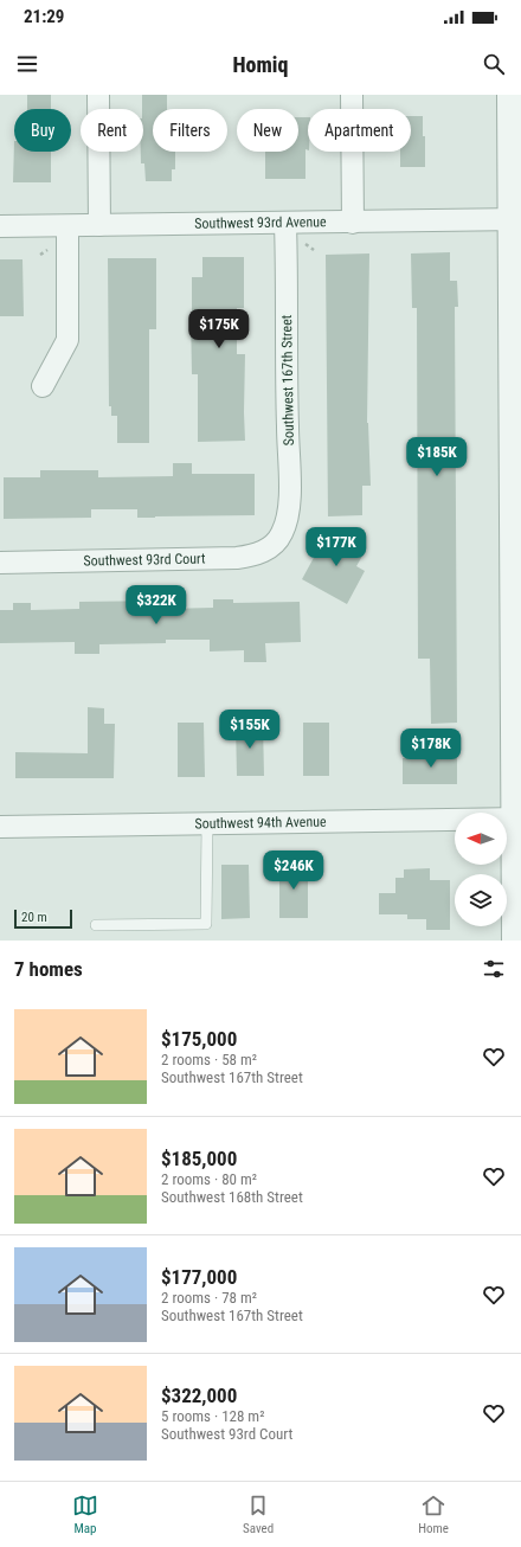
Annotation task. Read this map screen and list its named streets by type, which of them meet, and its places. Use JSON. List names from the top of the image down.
{
  "streets": {
    "street": [
      "Southwest 93rd Avenue",
      "Southwest 167th Street",
      "Southwest 93rd Court",
      "Southwest 94th Avenue"
    ]
  },
  "crossings": [
    ["Southwest 93rd Avenue", "Southwest 167th Street"],
    ["Southwest 167th Street", "Southwest 93rd Court"]
  ],
  "scale_bar": "20 m",
  "north": "left",
  "page": {
    "status": "21:29",
    "header": "Homiq",
    "chip": [
      "Buy",
      "Rent",
      "Filters",
      "New",
      "Apartment"
    ],
    "price": [
      "$175K",
      "$185K",
      "$177K",
      "$322K",
      "$155K",
      "$178K",
      "$246K"
    ],
    "scale": "20 m",
    "heading": "7 homes",
    "list": [
      {
        "name": "$175,000",
        "note": "2 rooms · 58 m² · Southwest 167th Street"
      },
      {
        "name": "$185,000",
        "note": "2 rooms · 80 m² · Southwest 168th Street"
      },
      {
        "name": "$177,000",
        "note": "2 rooms · 78 m² · Southwest 167th Street"
      },
      {
        "name": "$322,000",
        "note": "5 rooms · 128 m² · Southwest 93rd Court"
      }
    ],
    "tabs": ["Map", "Saved", "Home"]
  }
}
